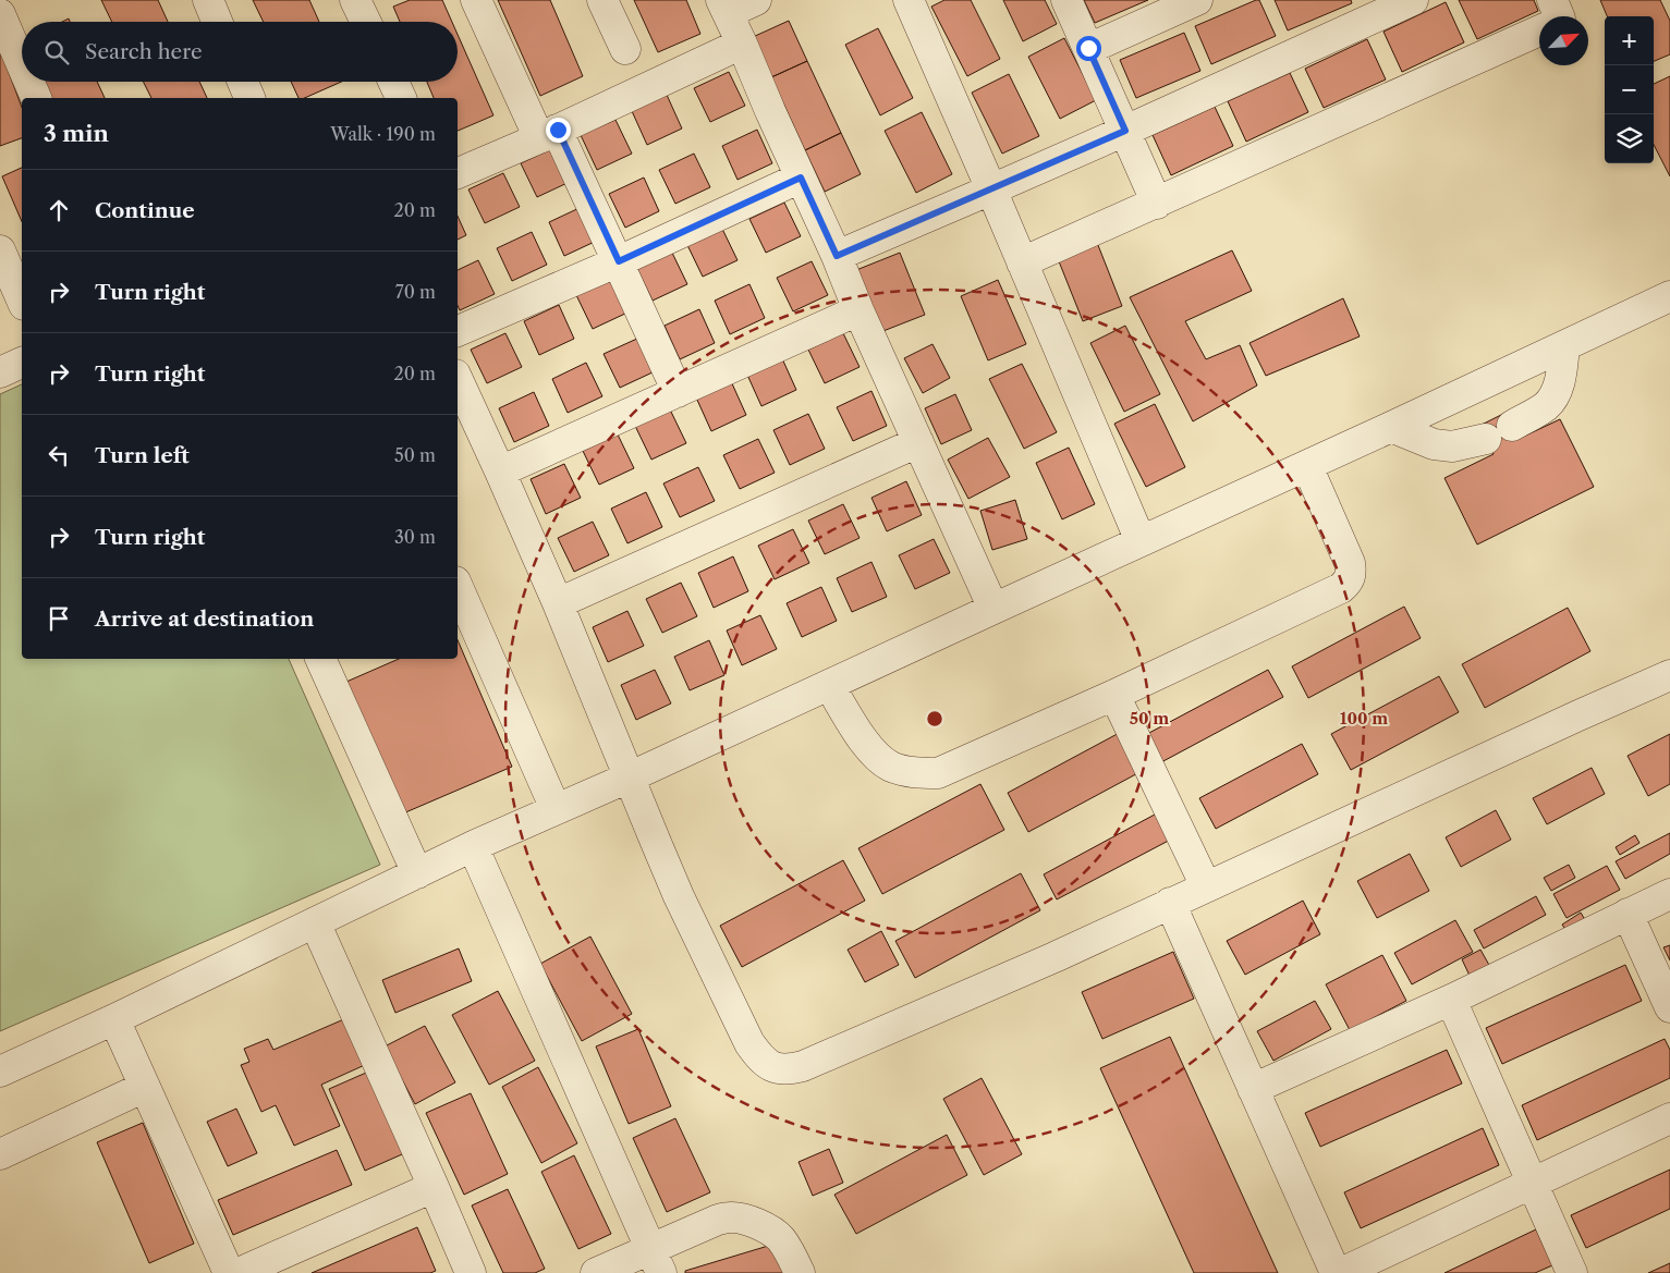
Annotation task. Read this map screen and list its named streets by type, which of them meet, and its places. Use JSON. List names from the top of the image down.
{
  "north": "top right",
  "page": {
    "map_buttons": ["+", "−"],
    "search": "Search here",
    "heading": ["3 min", "Walk · 190 m"],
    "list": [
      ["Continue", "20 m"],
      ["Turn right", "70 m"],
      ["Turn right", "20 m"],
      ["Turn left", "50 m"],
      ["Turn right", "30 m"],
      "Arrive at destination"
    ]
  },
  "rings": ["50 m", "100 m"]
}
